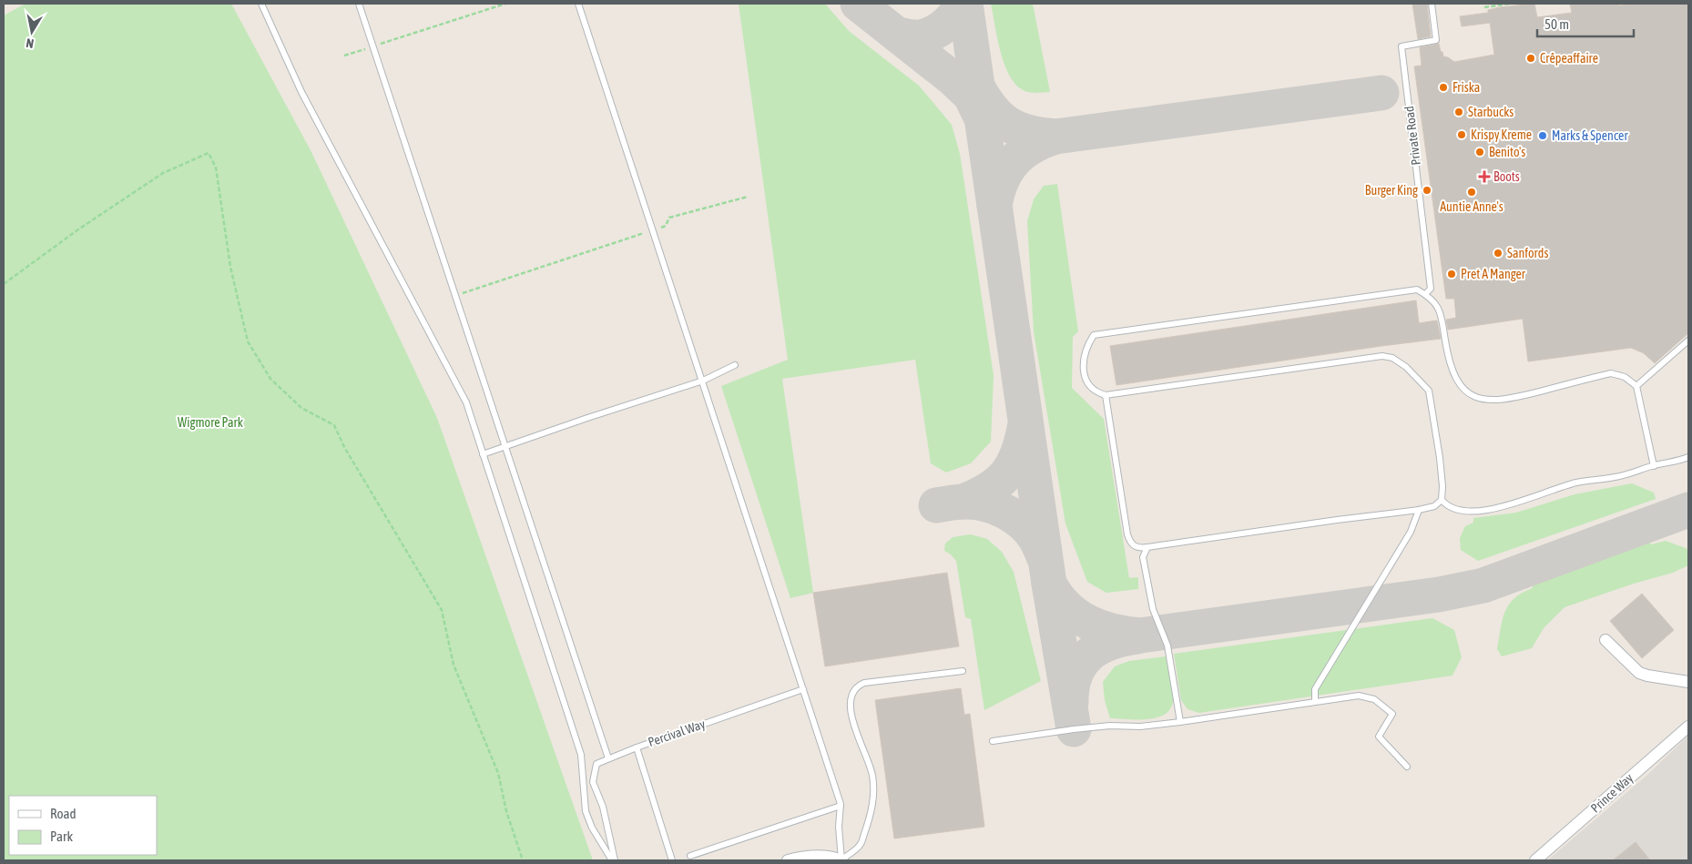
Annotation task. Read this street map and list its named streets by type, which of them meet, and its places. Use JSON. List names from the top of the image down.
{
  "streets": {
    "street": ["Prince Way"],
    "lane": ["Private Road", "Percival Way"]
  },
  "parks": ["Wigmore Park"],
  "places": {
    "other": [
      "Crêpeaffaire",
      "Friska",
      "Starbucks",
      "Krispy Kreme",
      "Marks & Spencer",
      "Benito's",
      "Burger King",
      "Auntie Anne's",
      "Sanfords",
      "Pret A Manger"
    ],
    "health": ["Boots"]
  },
  "legend": ["Road", "Park"],
  "scale_bar": "50 m",
  "north": "bottom"
}
